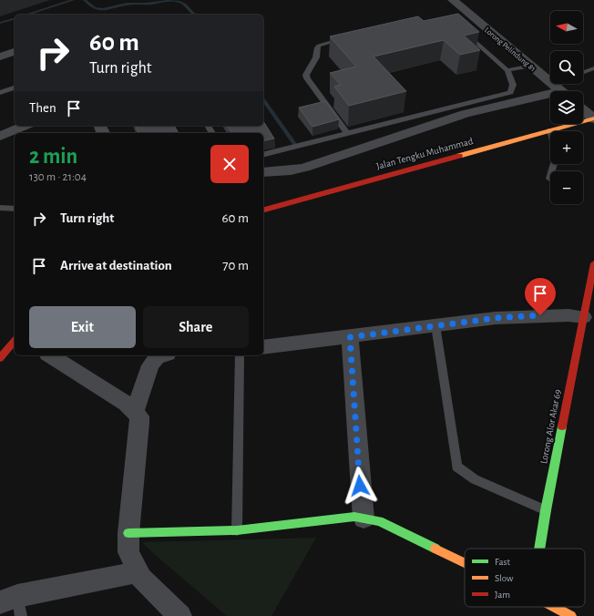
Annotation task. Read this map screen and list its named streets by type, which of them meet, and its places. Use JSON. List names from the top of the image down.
{
  "streets": {
    "street": ["Lorong Pelindung 81", "Jalan Tengku Muhammad", "Lorong Alor Akar 69"]
  },
  "legend": ["Fast", "Slow", "Jam"],
  "north": "left",
  "page": {
    "map_buttons": ["+", "−"],
    "turn": ["60 m", "Turn right"],
    "then": "Then",
    "heading": ["2 min", "130 m · 21:04"],
    "list": [
      {
        "name": "Turn right",
        "value": "60 m"
      },
      {
        "name": "Arrive at destination",
        "value": "70 m"
      }
    ],
    "buttons": ["Exit", "Share"]
  }
}
